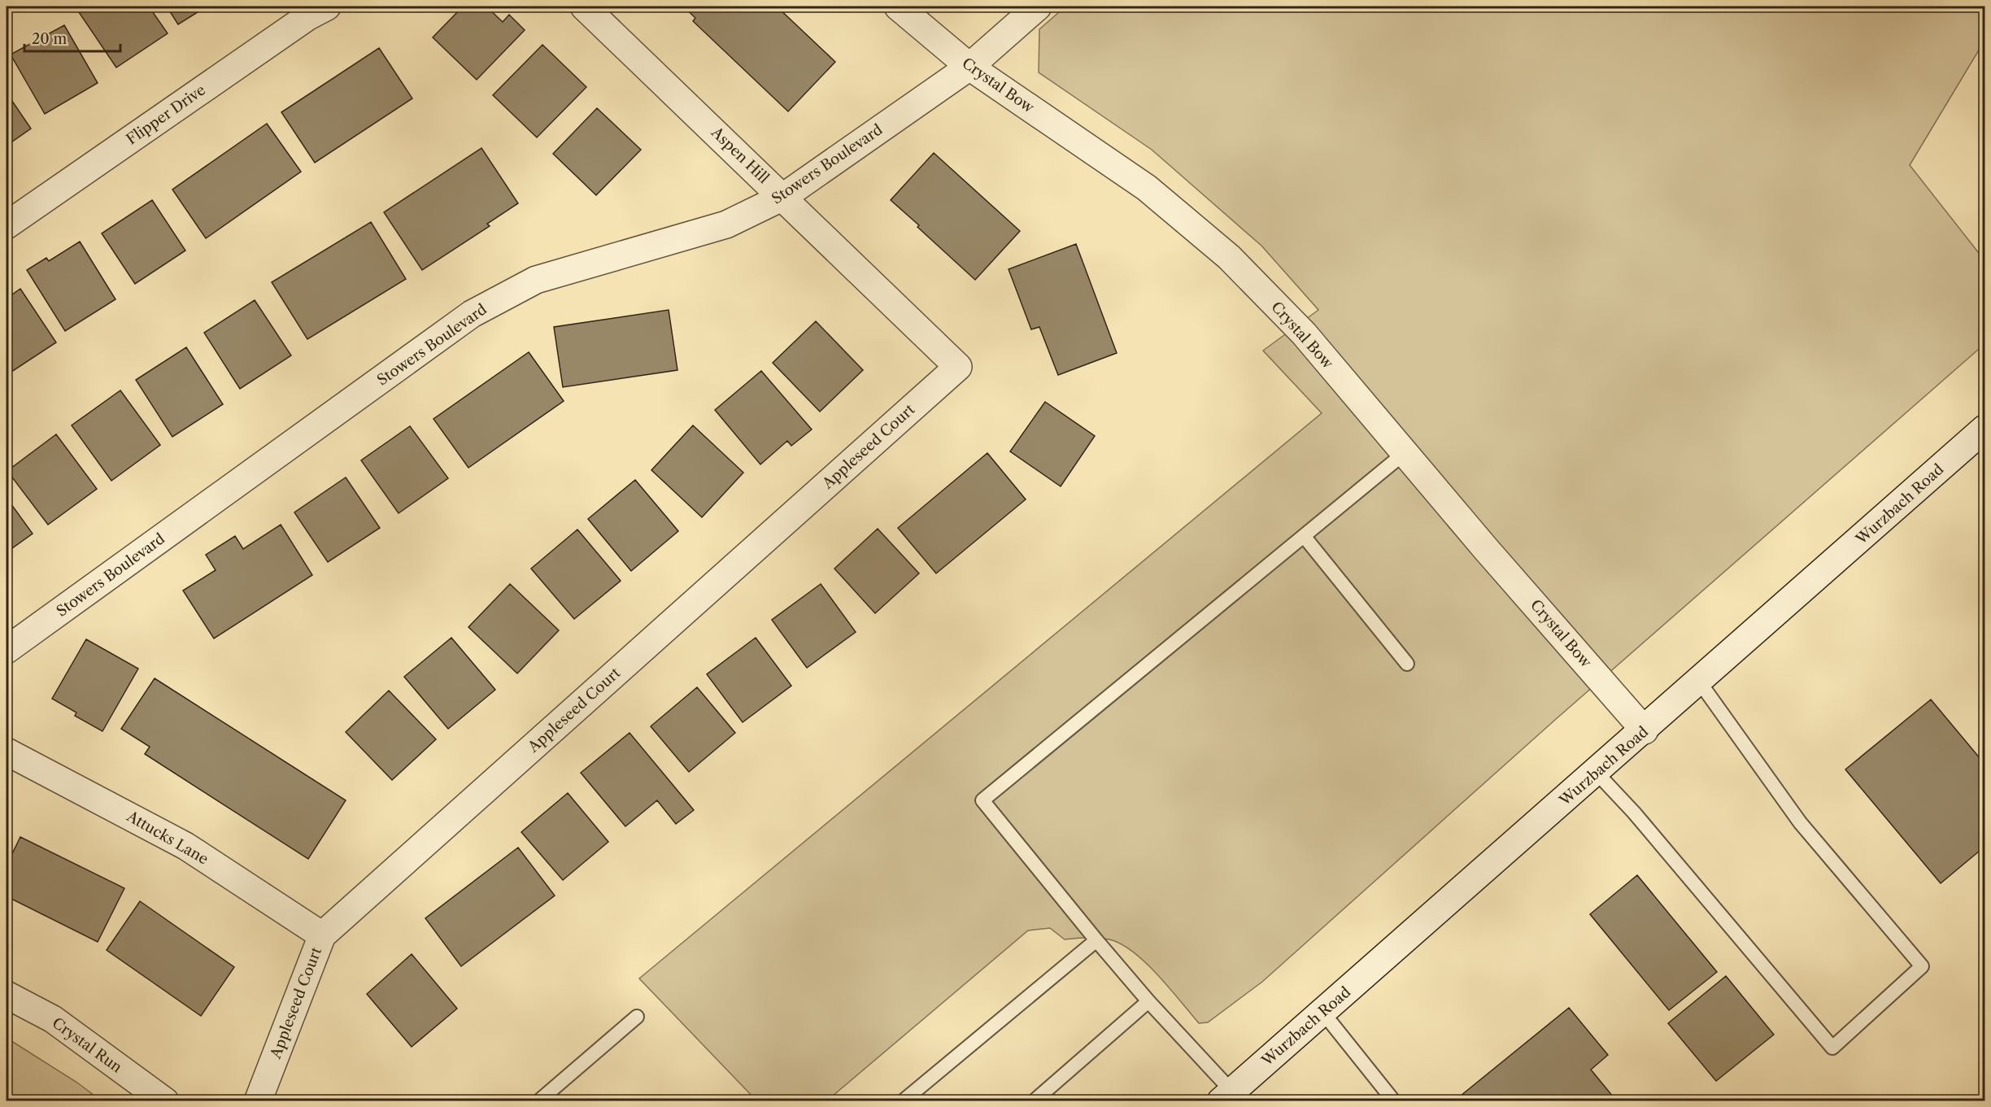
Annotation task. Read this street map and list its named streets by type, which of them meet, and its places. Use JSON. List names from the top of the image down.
{
  "streets": {
    "street": [
      "Crystal Bow",
      "Flipper Drive",
      "Aspen Hill",
      "Stowers Boulevard",
      "Appleseed Court",
      "Wurzbach Road",
      "Attucks Lane",
      "Crystal Run"
    ]
  },
  "crossings": [
    ["Crystal Bow", "Stowers Boulevard"],
    ["Crystal Bow", "Wurzbach Road"],
    ["Aspen Hill", "Stowers Boulevard"],
    ["Aspen Hill", "Appleseed Court"],
    ["Appleseed Court", "Attucks Lane"]
  ],
  "scale_bar": "20 m"
}
